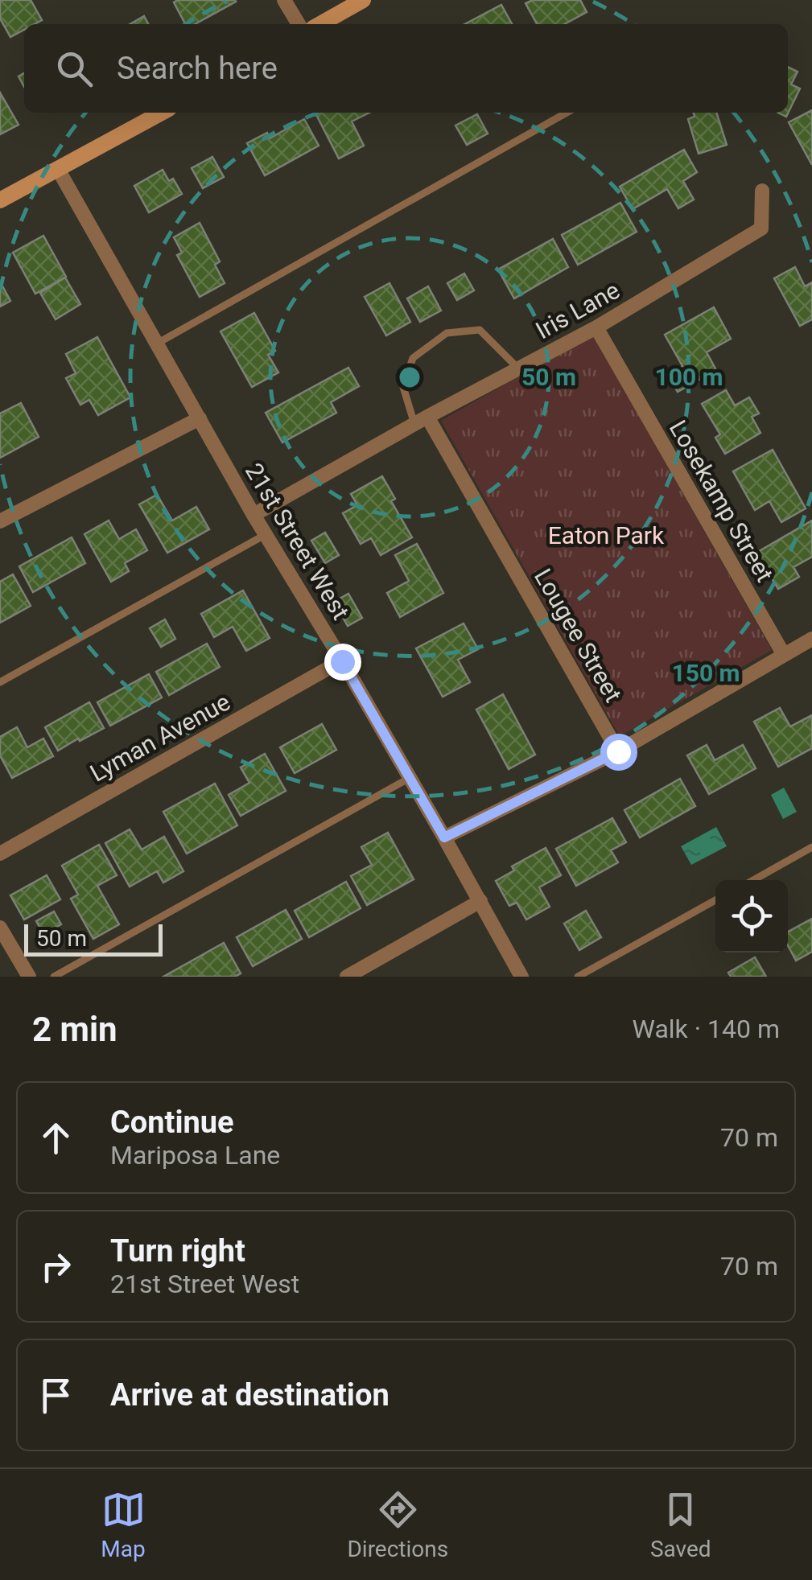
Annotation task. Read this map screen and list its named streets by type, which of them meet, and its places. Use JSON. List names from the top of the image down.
{
  "streets": {
    "street": [
      "Iris Lane",
      "Losekamp Street",
      "21st Street West",
      "Lougee Street",
      "Lyman Avenue"
    ]
  },
  "crossings": [
    ["Iris Lane", "Losekamp Street"],
    ["Iris Lane", "21st Street West"],
    ["Iris Lane", "Lougee Street"],
    ["21st Street West", "Lyman Avenue"]
  ],
  "parks": ["Eaton Park"],
  "scale_bar": "50 m",
  "page": {
    "search": "Search here",
    "scale": "50 m",
    "heading": ["2 min", "Walk · 140 m"],
    "list": [
      ["Continue", "Mariposa Lane", "70 m"],
      ["Turn right", "21st Street West", "70 m"],
      "Arrive at destination"
    ],
    "nav": ["Map", "Directions", "Saved"]
  },
  "rings": ["50 m", "100 m", "150 m"]
}
